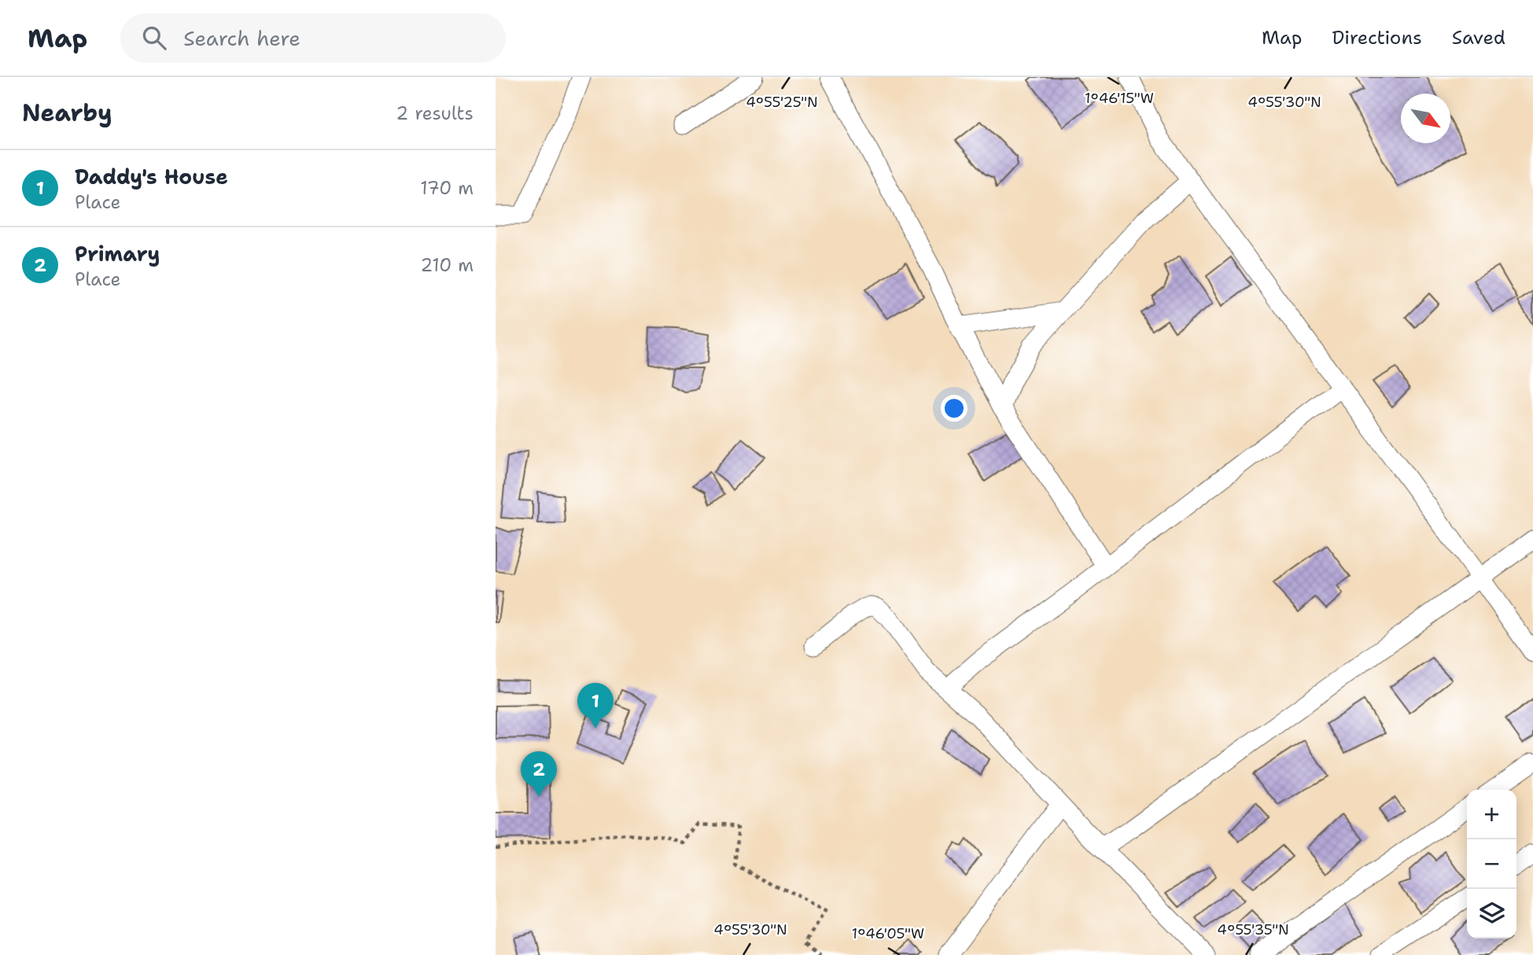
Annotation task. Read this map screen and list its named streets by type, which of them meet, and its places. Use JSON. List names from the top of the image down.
{
  "north": "bottom right",
  "page": {
    "header": "Map",
    "search": "Search here",
    "nav": ["Map", "Directions", "Saved"],
    "heading": ["Nearby", "2 results"],
    "list": [
      {
        "mark": "1",
        "name": "Daddy's House",
        "note": "Place",
        "value": "170 m"
      },
      {
        "mark": "2",
        "name": "Primary",
        "note": "Place",
        "value": "210 m"
      }
    ],
    "pins": ["1", "2"],
    "map_buttons": ["+", "−"]
  },
  "coordinates": [
    "1°46'15\"W",
    "4°55'25\"N",
    "4°55'30\"N",
    "4°55'35\"N",
    "1°46'05\"W"
  ]
}
